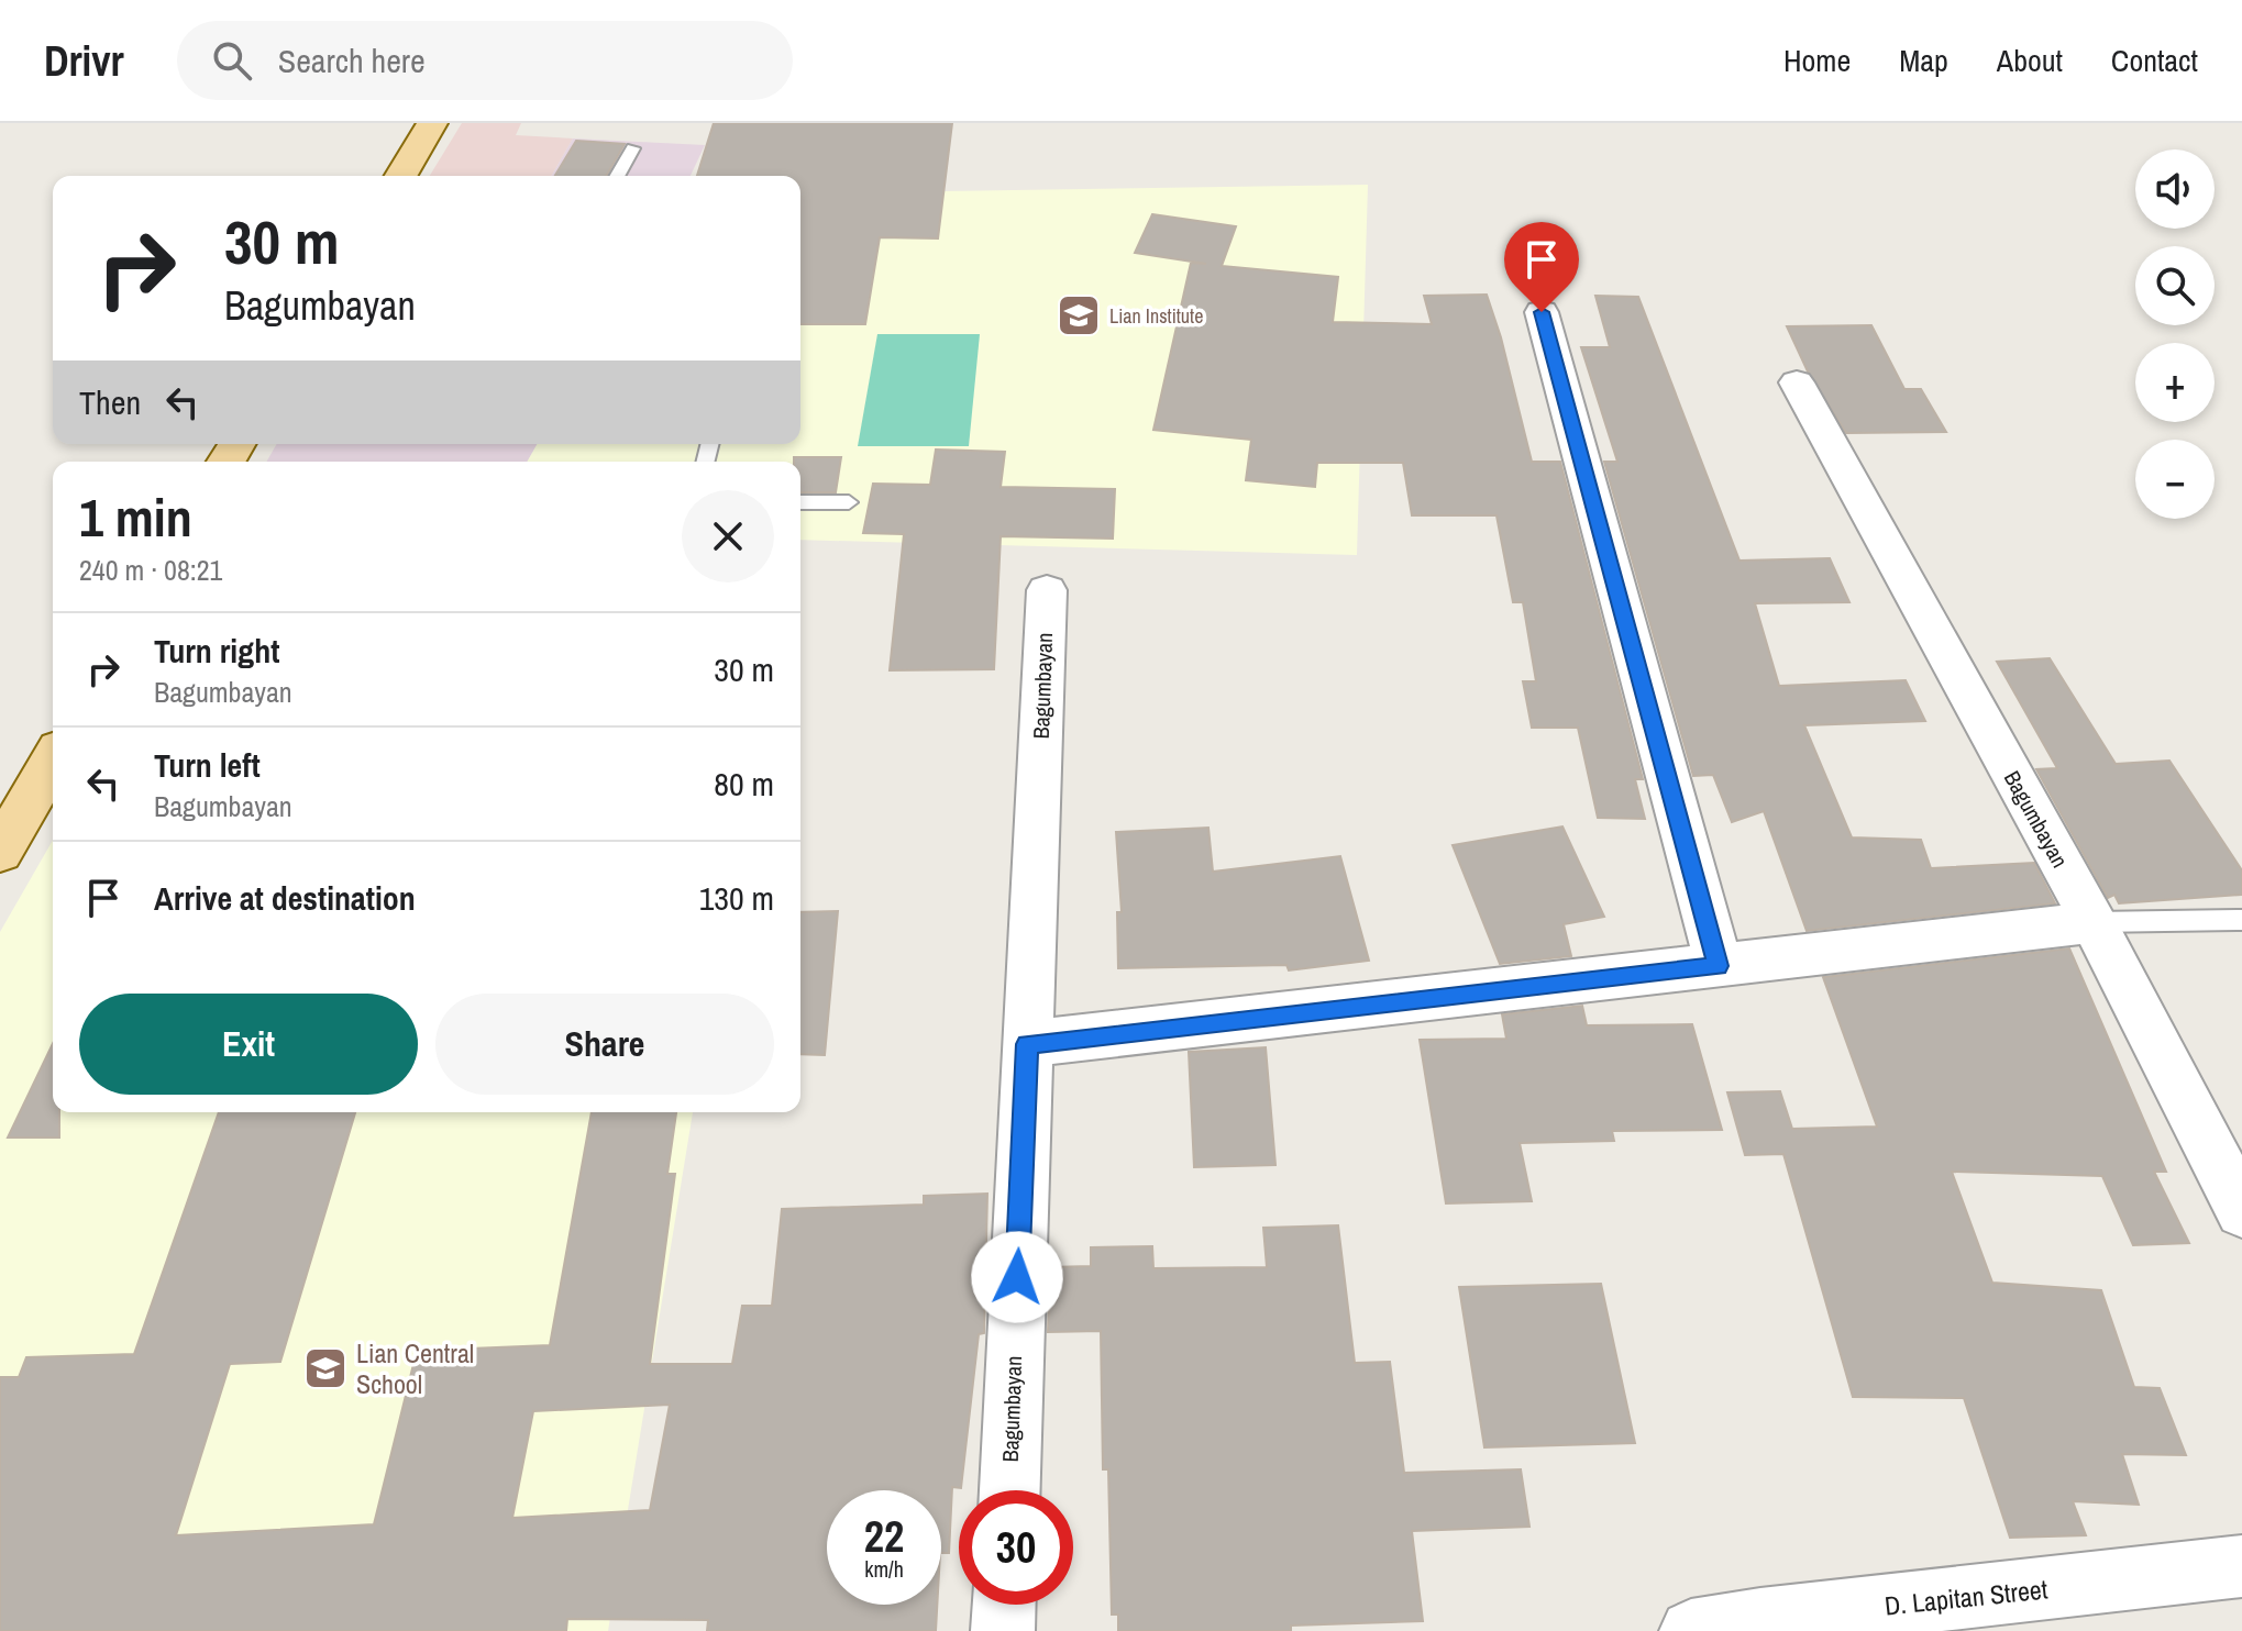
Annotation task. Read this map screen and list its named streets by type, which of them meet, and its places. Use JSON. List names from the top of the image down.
{
  "streets": {
    "street": ["Bagumbayan", "D. Lapitan Street"]
  },
  "places": {
    "school or university": ["Lian Institute", "Lian Central School"]
  },
  "page": {
    "header": "Drivr",
    "search": "Search here",
    "nav": [
      "Home",
      "Map",
      "About",
      "Contact"
    ],
    "map_buttons": ["+", "−"],
    "turn": ["30 m", "Bagumbayan"],
    "then": "Then",
    "heading": ["1 min", "240 m · 08:21"],
    "list": [
      {
        "name": "Turn right",
        "note": "Bagumbayan",
        "value": "30 m"
      },
      {
        "name": "Turn left",
        "note": "Bagumbayan",
        "value": "80 m"
      },
      {
        "name": "Arrive at destination",
        "value": "130 m"
      }
    ],
    "buttons": ["Exit", "Share"],
    "speed": "22 km/h",
    "limit": "30"
  }
}
